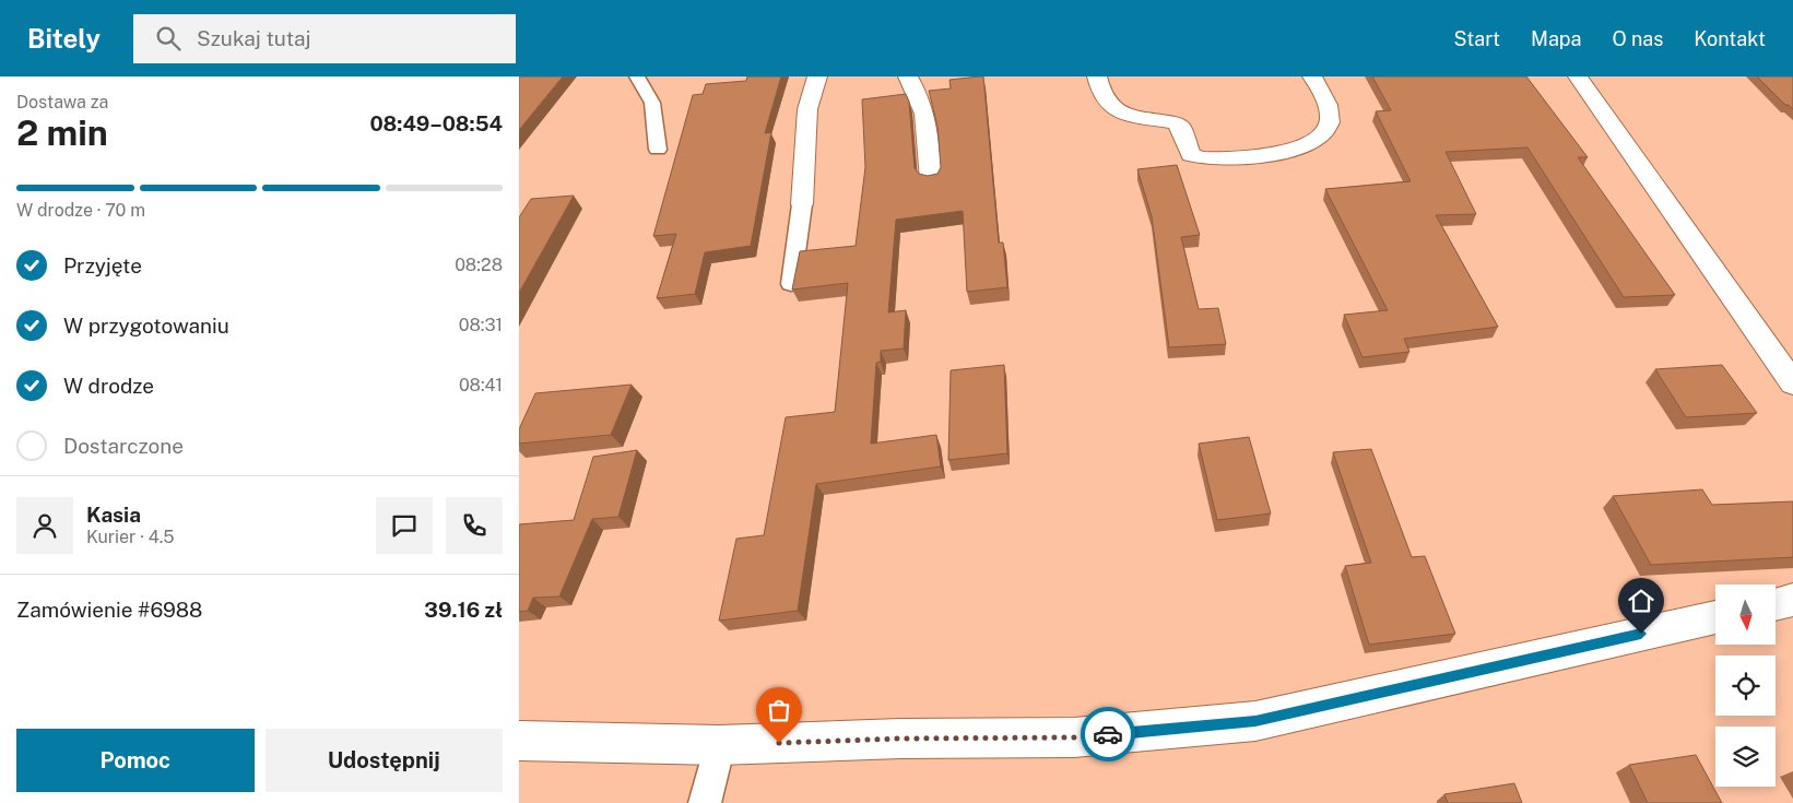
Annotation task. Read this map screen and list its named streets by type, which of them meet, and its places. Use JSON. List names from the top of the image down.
{
  "north": "bottom",
  "page": {
    "header": "Bitely",
    "search": "Szukaj tutaj",
    "nav": [
      "Start",
      "Mapa",
      "O nas",
      "Kontakt"
    ],
    "heading": ["2 min", "Dostawa za", "08:49–08:54"],
    "panel": [
      "Kasia",
      "Kurier · 4.5",
      "Zamówienie #6988",
      "39.16 zł"
    ],
    "bar": "W drodze · 70 m",
    "list": [
      ["Przyjęte", "08:28"],
      ["W przygotowaniu", "08:31"],
      ["W drodze", "08:41"],
      "Dostarczone"
    ],
    "buttons": ["Pomoc", "Udostępnij"]
  }
}
